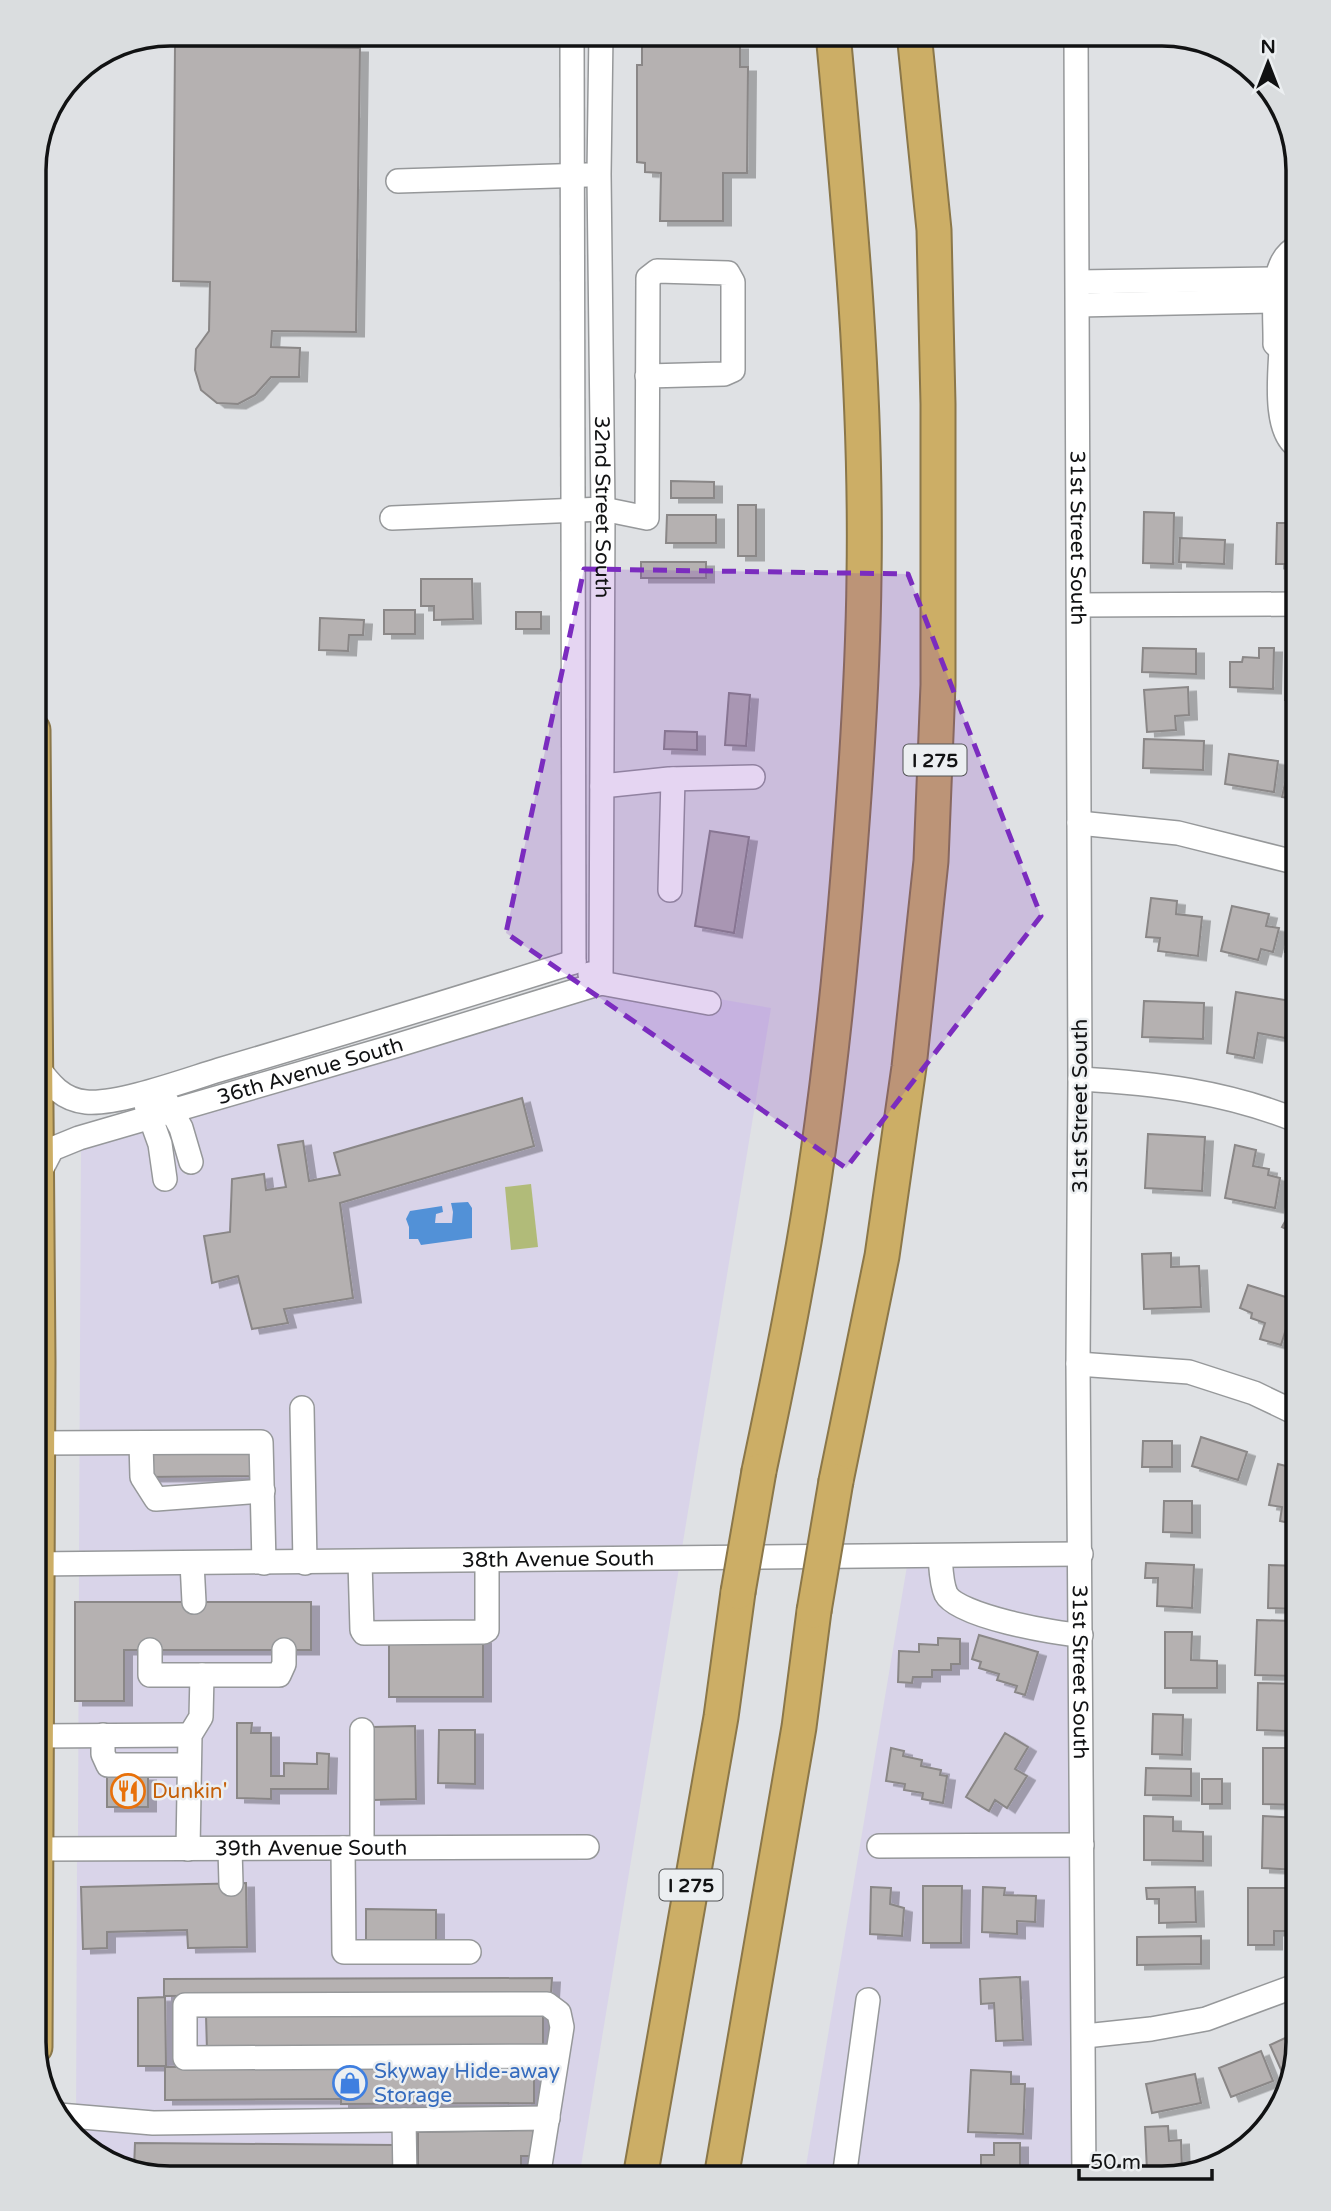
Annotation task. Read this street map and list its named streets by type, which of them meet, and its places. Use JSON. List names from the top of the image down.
{
  "streets": {
    "highway": ["I 275"],
    "street": [
      "32nd Street South",
      "31st Street South",
      "36th Avenue South",
      "38th Avenue South",
      "39th Avenue South"
    ]
  },
  "crossings": [
    ["32nd Street South", "36th Avenue South"],
    ["31st Street South", "38th Avenue South"]
  ],
  "places": {
    "restaurant": ["Dunkin'"],
    "shop": ["Skyway Hide-away Storage"]
  },
  "scale_bar": "50 m",
  "north": "top"
}
